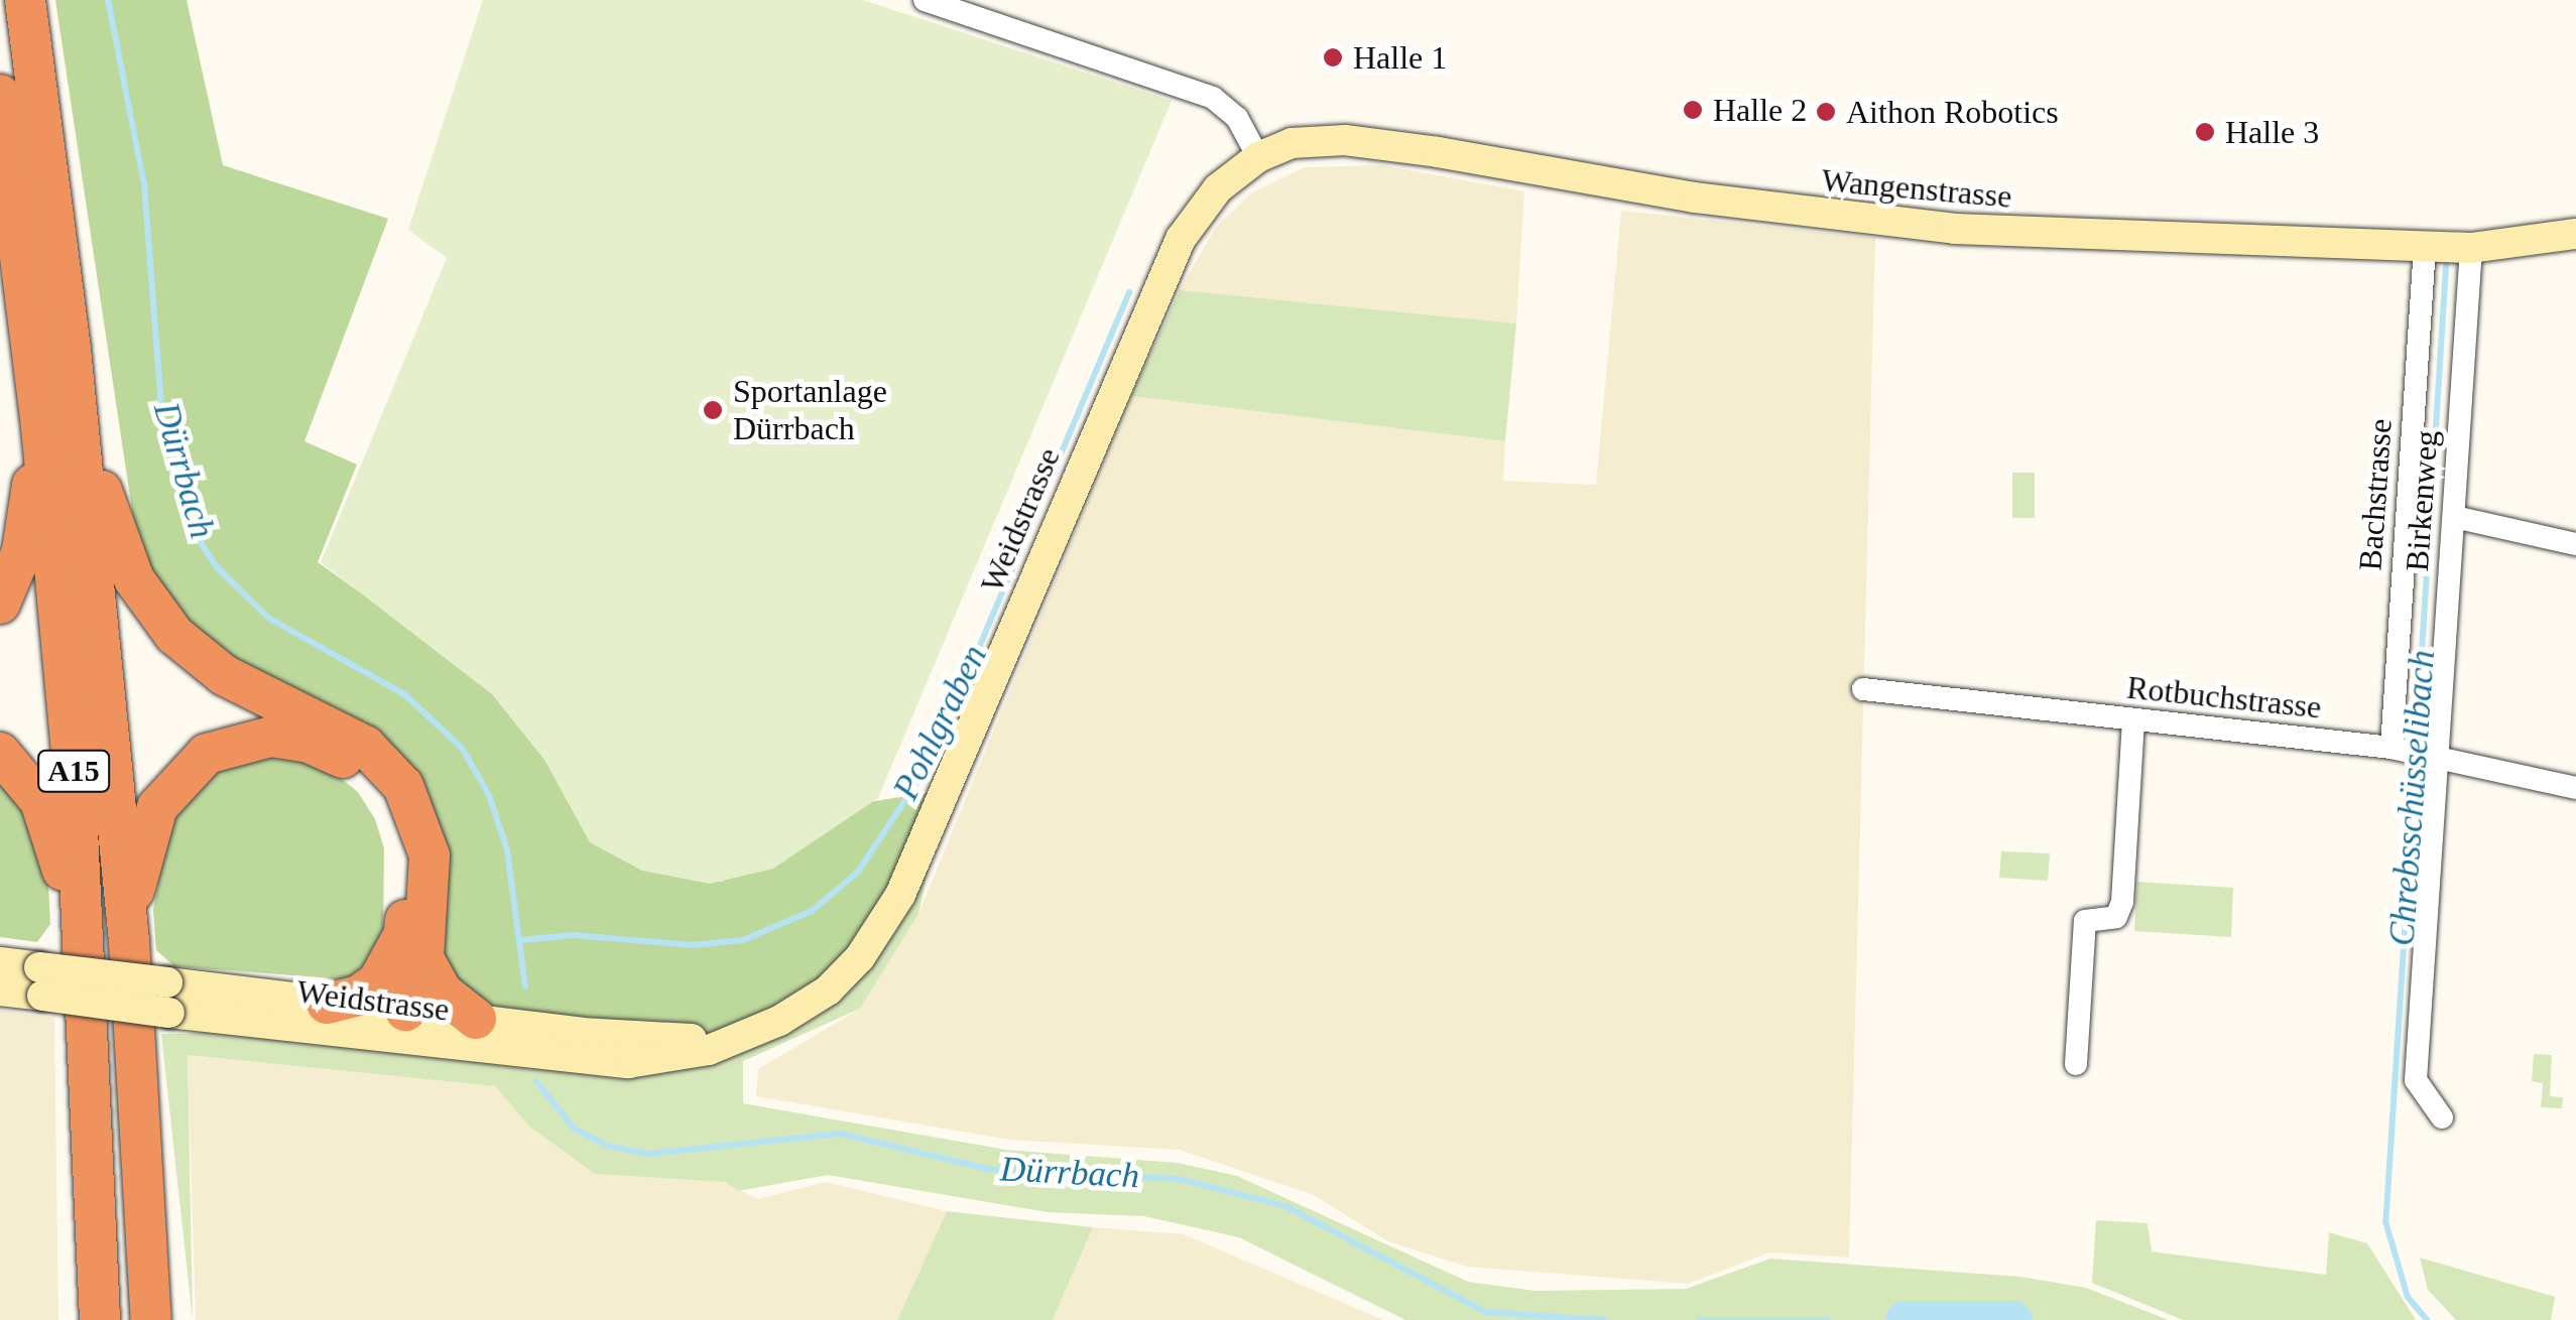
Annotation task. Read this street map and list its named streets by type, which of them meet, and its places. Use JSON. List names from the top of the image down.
{
  "streets": {
    "highway": ["A15"],
    "main road": ["Wangenstrasse", "Weidstrasse"],
    "street": ["Bachstrasse", "Birkenweg", "Rotbuchstrasse"]
  },
  "crossings": [
    ["Wangenstrasse", "Bachstrasse"],
    ["Wangenstrasse", "Birkenweg"],
    ["Wangenstrasse", "Weidstrasse"],
    ["Bachstrasse", "Rotbuchstrasse"],
    ["Birkenweg", "Rotbuchstrasse"]
  ],
  "water": ["Dürrbach", "Pohlgraben", "Chrebsschüsselibach"],
  "places": [
    "Halle 1",
    "Halle 2",
    "Aithon Robotics",
    "Halle 3",
    "Sportanlage Dürrbach"
  ]
}
